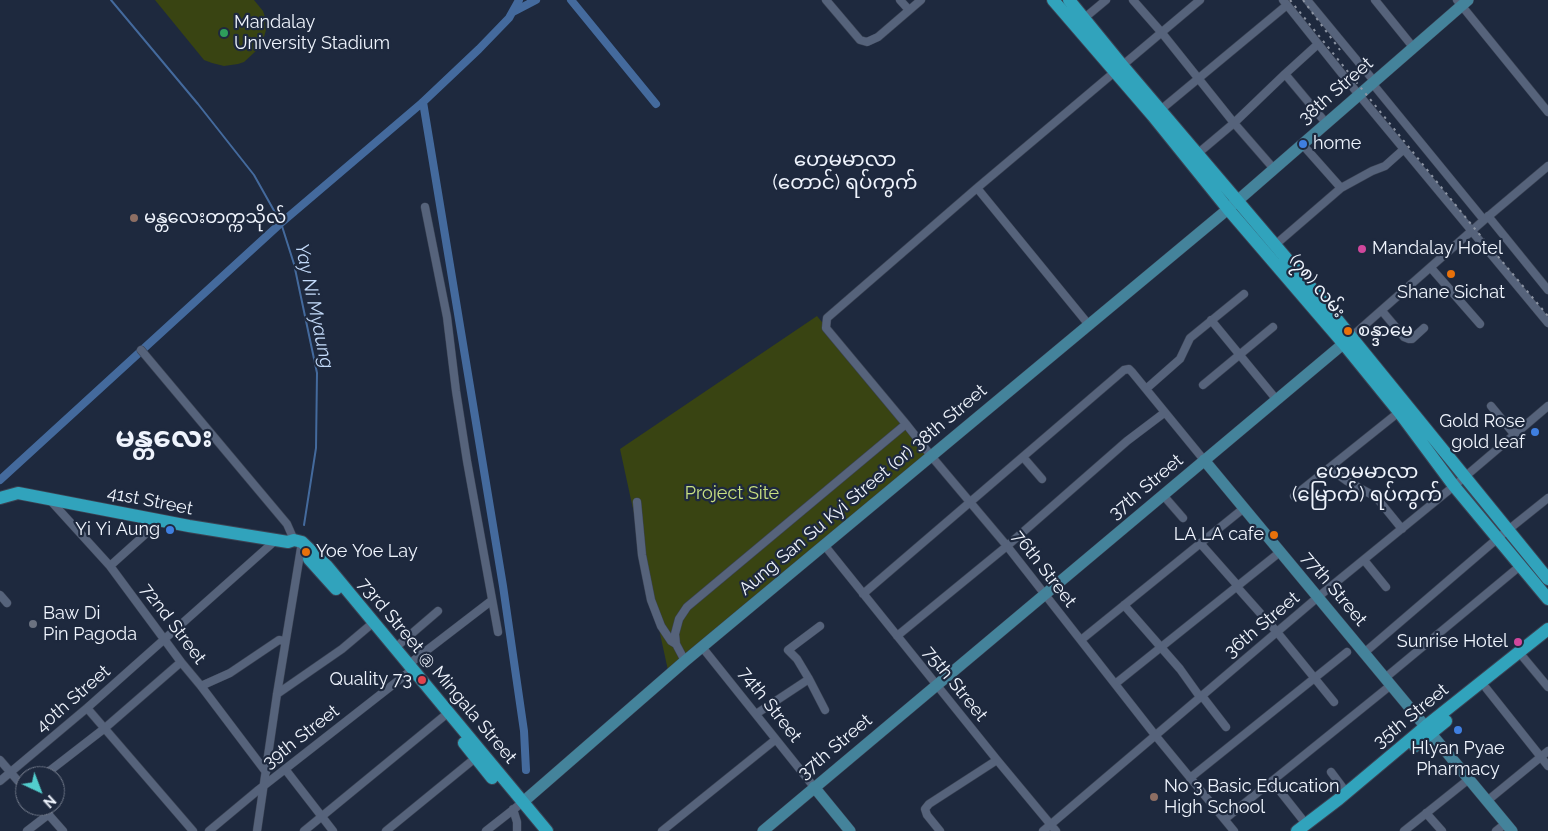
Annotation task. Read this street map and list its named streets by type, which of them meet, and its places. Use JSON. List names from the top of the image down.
{
  "streets": {
    "main road": [
      "(၇၈) လမ်း",
      "41st Street",
      "73rd Street @ Mingala Street",
      "35th Street"
    ],
    "street": [
      "38th Street",
      "37th Street",
      "Aung San Su Kyi Street (or) 38th Street",
      "76th Street",
      "77th Street",
      "72nd Street",
      "36th Street",
      "75th Street",
      "40th Street",
      "74th Street",
      "39th Street"
    ]
  },
  "crossings": [
    ["38th Street", "(၇၈) လမ်း"],
    ["38th Street", "Aung San Su Kyi Street (or) 38th Street"],
    ["(၇၈) လမ်း", "37th Street"],
    ["(၇၈) လမ်း", "Aung San Su Kyi Street (or) 38th Street"],
    ["(၇၈) လမ်း", "36th Street"],
    ["37th Street", "76th Street"],
    ["37th Street", "77th Street"],
    ["37th Street", "75th Street"],
    ["37th Street", "74th Street"],
    ["Aung San Su Kyi Street (or) 38th Street", "76th Street"],
    ["Aung San Su Kyi Street (or) 38th Street", "73rd Street @ Mingala Street"],
    ["Aung San Su Kyi Street (or) 38th Street", "75th Street"],
    ["Aung San Su Kyi Street (or) 38th Street", "74th Street"],
    ["41st Street", "72nd Street"],
    ["41st Street", "73rd Street @ Mingala Street"],
    ["41st Street", "40th Street"],
    ["76th Street", "36th Street"],
    ["77th Street", "36th Street"],
    ["77th Street", "35th Street"],
    ["72nd Street", "40th Street"],
    ["36th Street", "75th Street"],
    ["73rd Street @ Mingala Street", "40th Street"],
    ["73rd Street @ Mingala Street", "39th Street"]
  ],
  "districts": ["ဟေမမာလာ (တောင်) ရပ်ကွက်", "မန္တလေး", "ဟေမမာလာ (မြောက်) ရပ်ကွက်"],
  "water": ["Yay Ni Myaung"],
  "parks": ["Project Site"],
  "places": [
    "Mandalay University Stadium",
    "home",
    "မန္တလေးတက္ကသိုလ်",
    "Mandalay Hotel",
    "Shane Sichat",
    "စန္ဒာမေ",
    "Gold Rose gold leaf",
    "Yi Yi Aung",
    "LA LA cafe",
    "Yoe Yoe Lay",
    "Baw Di Pin Pagoda",
    "Sunrise Hotel",
    "Quality 73",
    "Hlyan Pyae Pharmacy",
    "No 3 Basic Education High School"
  ],
  "north": "bottom right"
}
